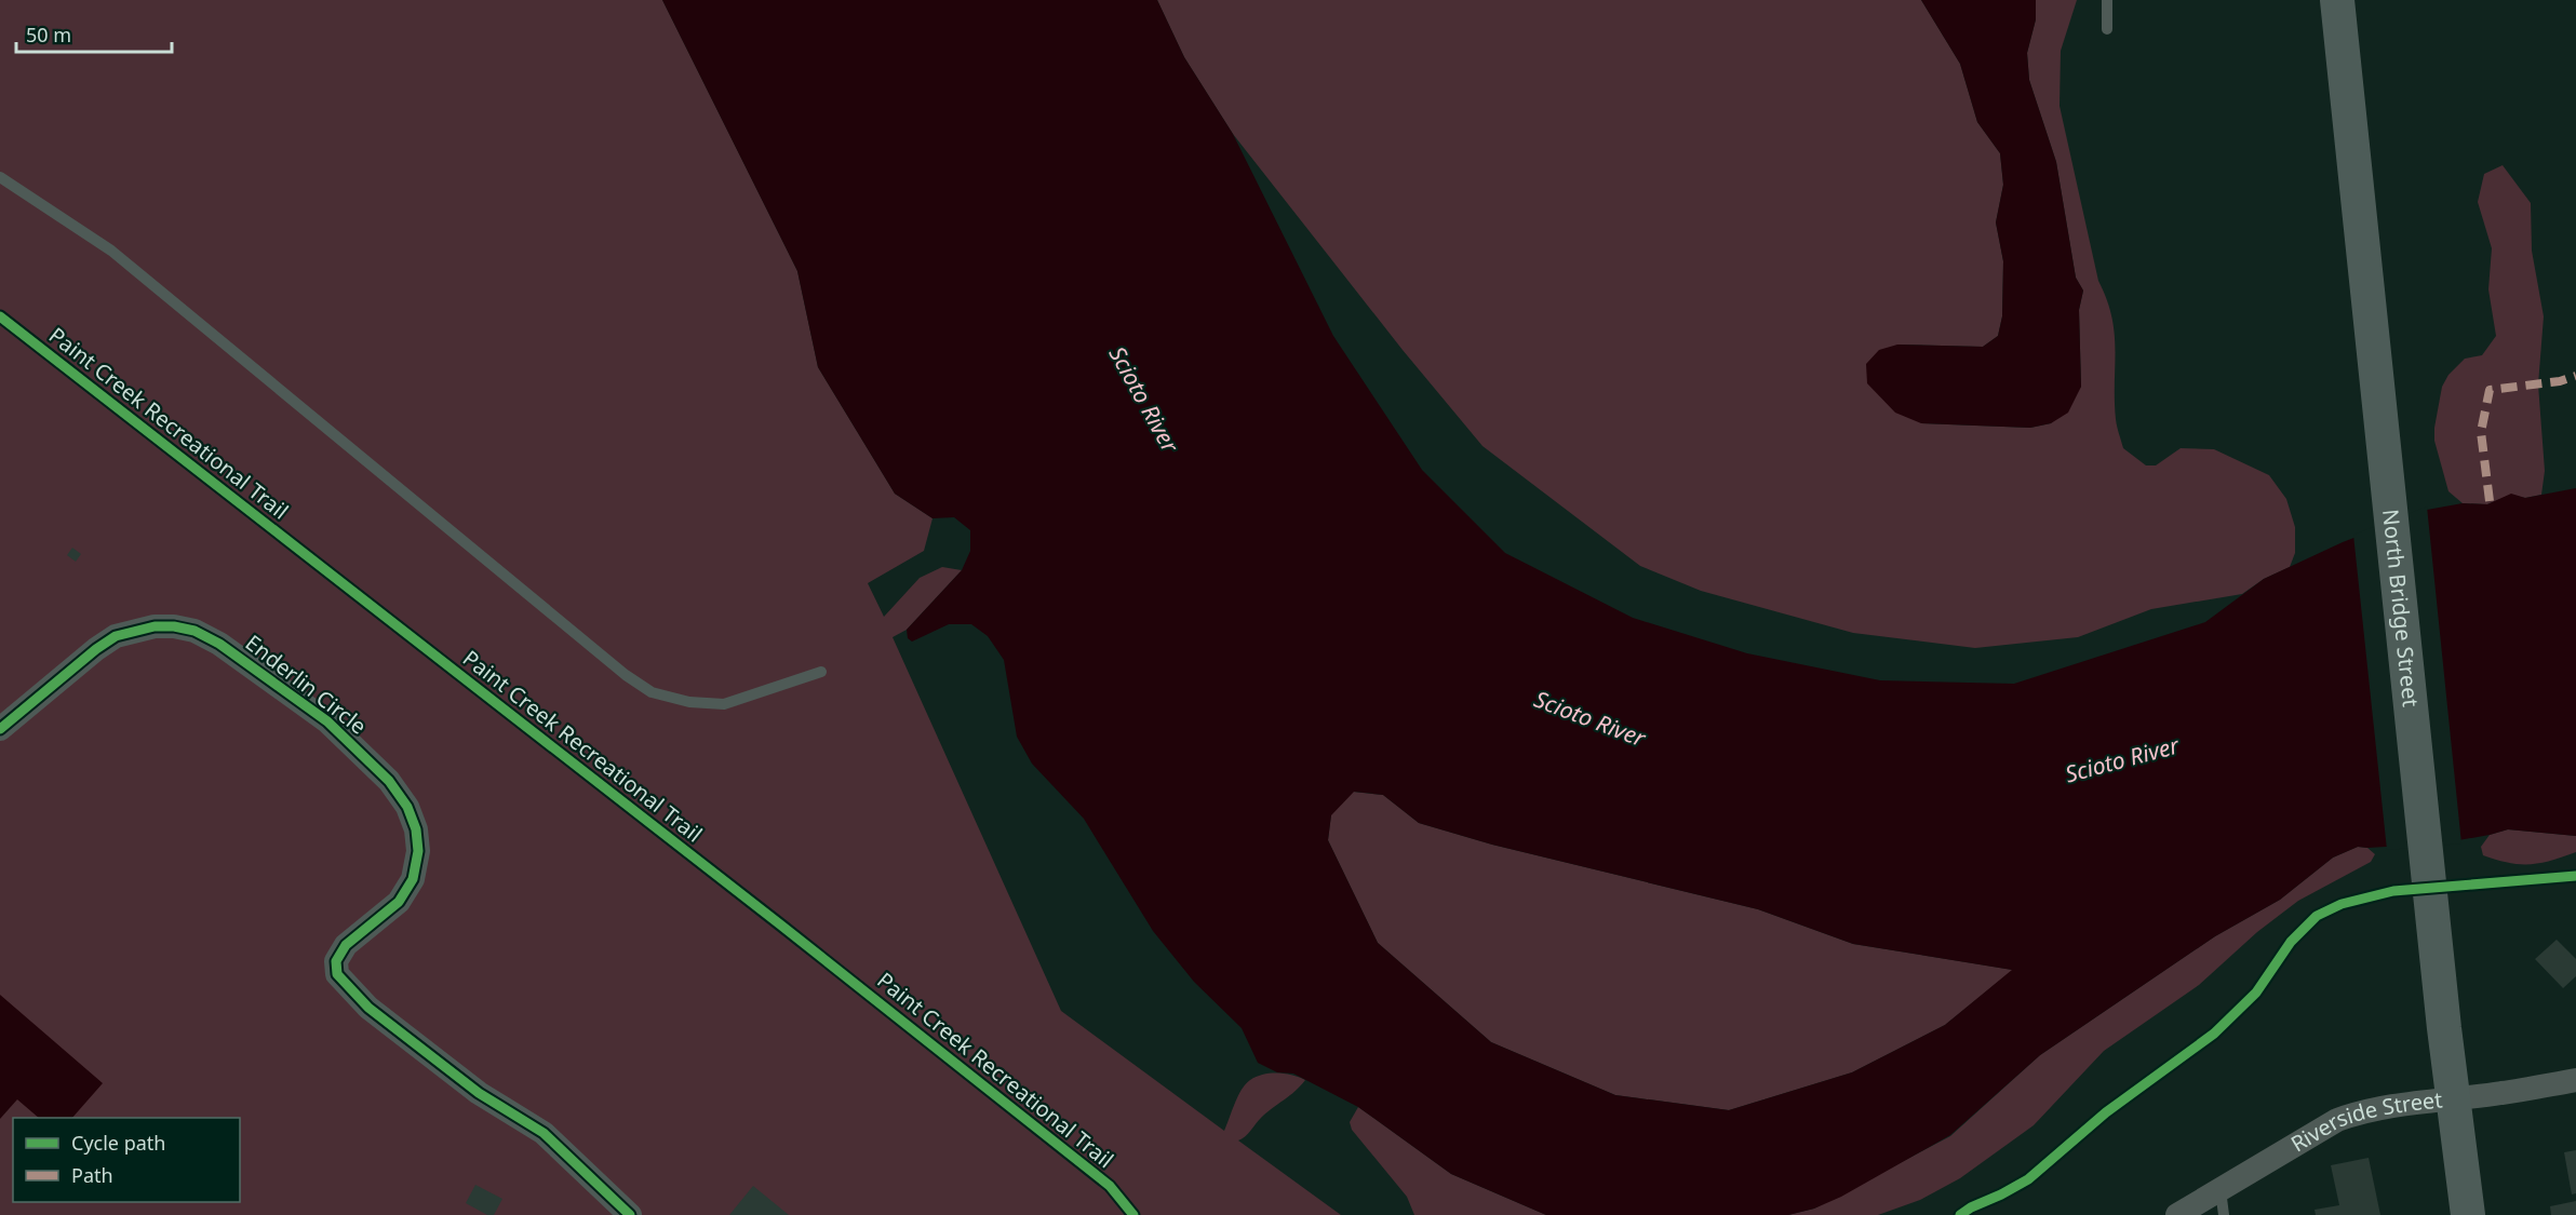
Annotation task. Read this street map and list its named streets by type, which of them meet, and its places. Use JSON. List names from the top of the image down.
{
  "streets": {
    "main road": ["North Bridge Street"],
    "street": ["Enderlin Circle", "Riverside Street"],
    "cycle path": ["Paint Creek Recreational Trail"]
  },
  "crossings": [
    ["North Bridge Street", "Riverside Street"]
  ],
  "water": ["Scioto River"],
  "legend": ["Cycle path", "Path"],
  "scale_bar": "50 m"
}
